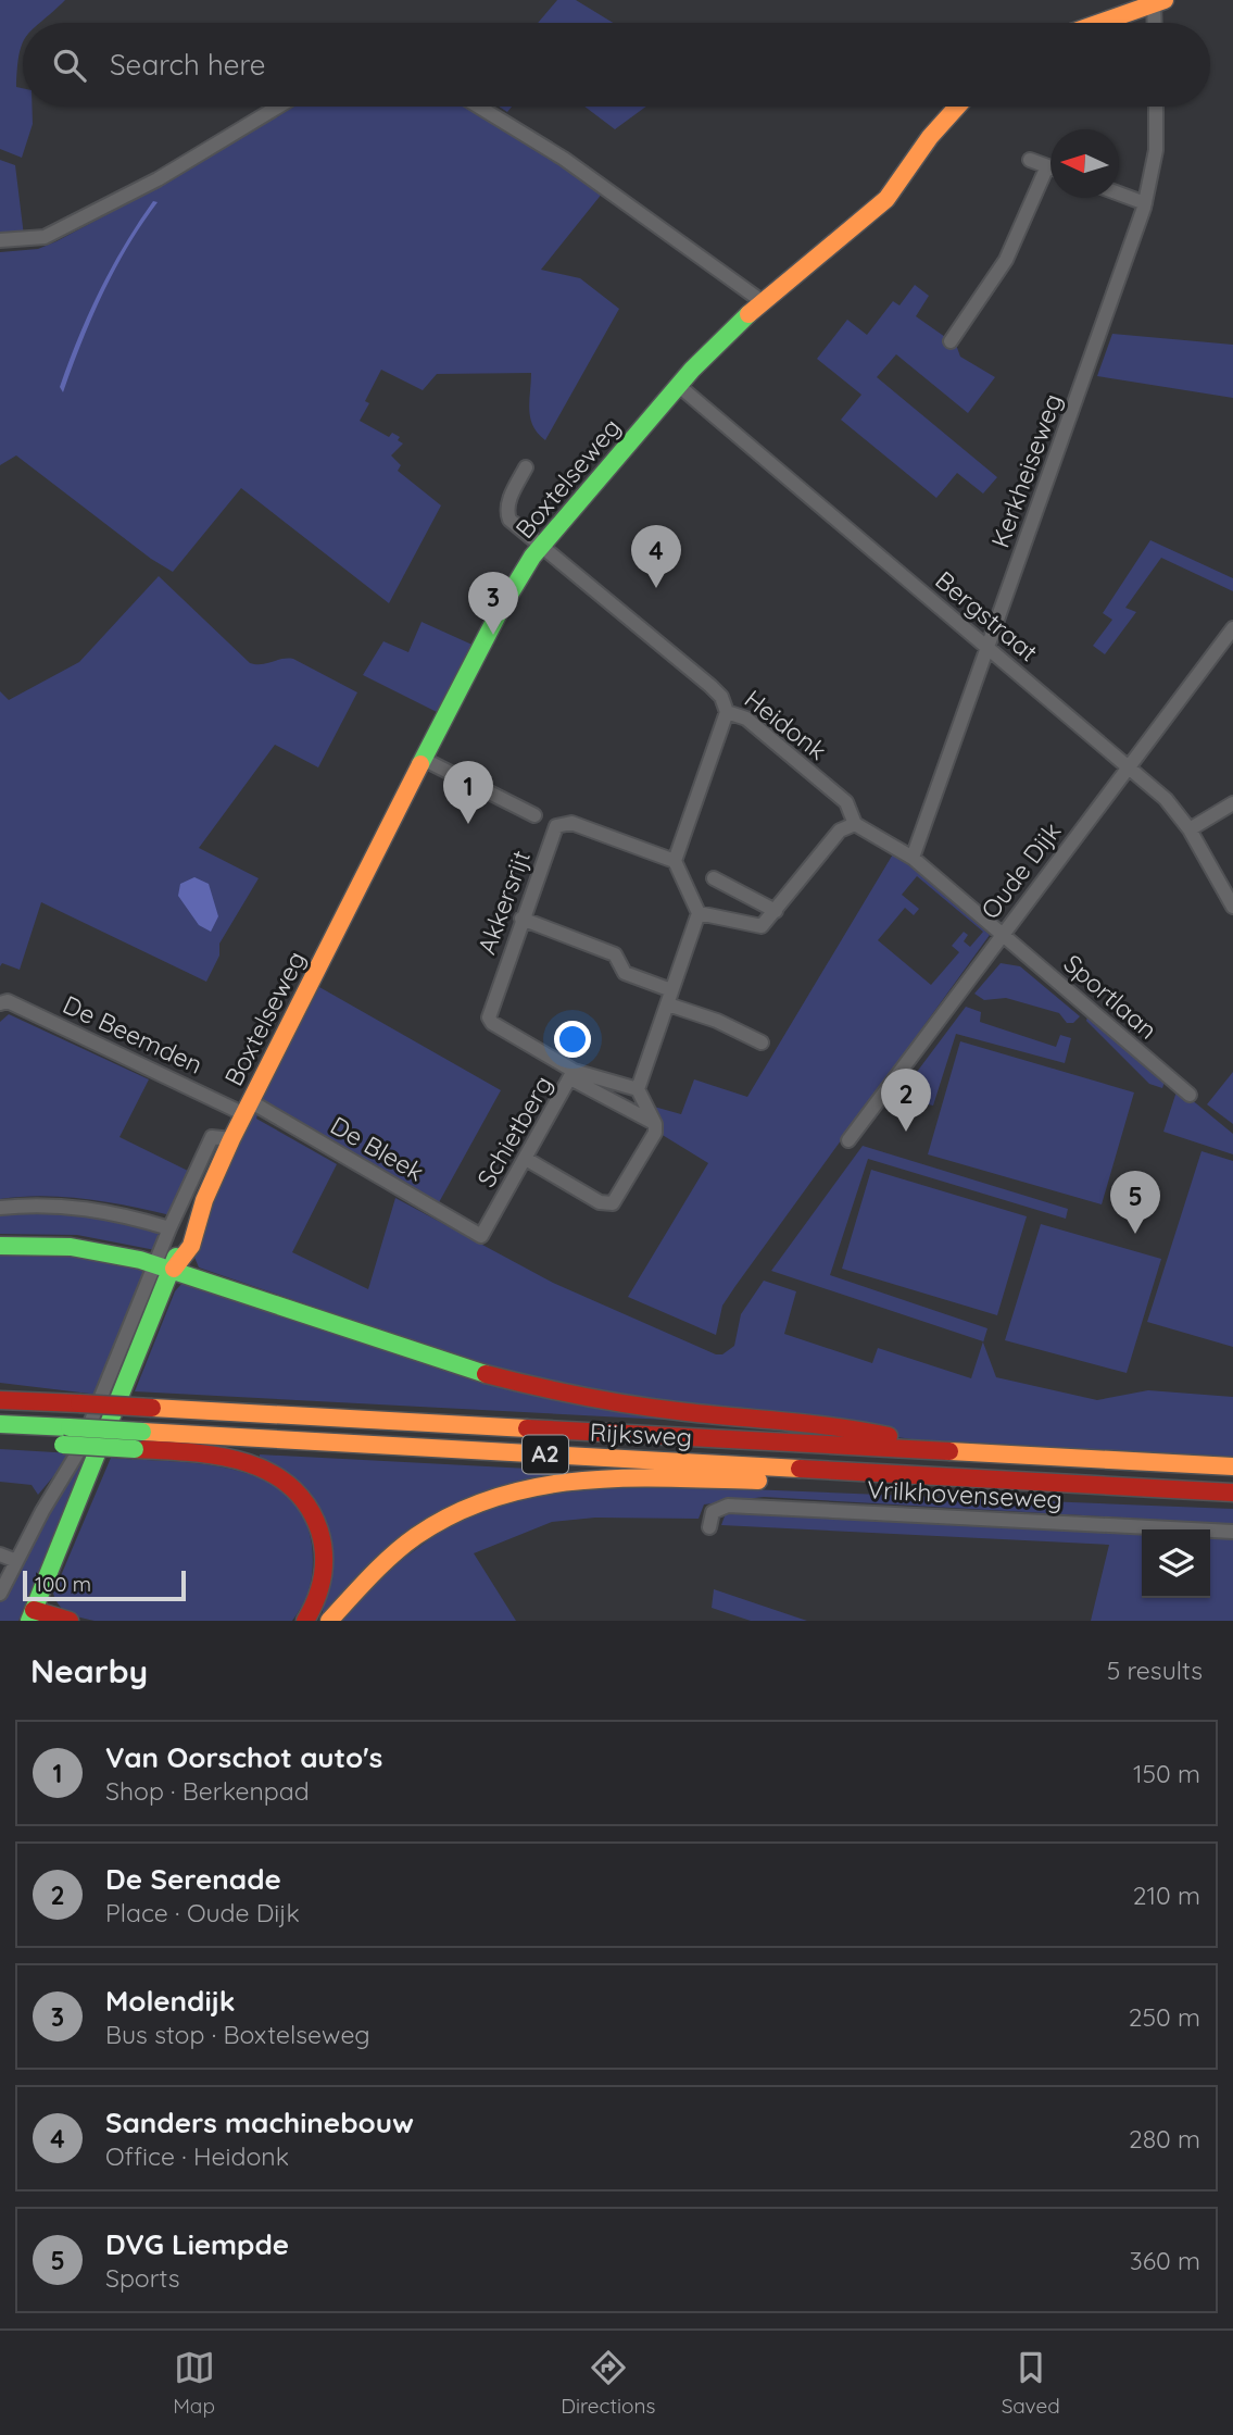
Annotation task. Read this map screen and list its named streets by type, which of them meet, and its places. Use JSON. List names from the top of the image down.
{
  "streets": {
    "main road": ["Boxtelseweg", "Rijksweg", "A2"],
    "street": [
      "Kerkheiseweg",
      "Bergstraat",
      "Heidonk",
      "Oude Dijk",
      "Akkersrijt",
      "Sportlaan",
      "De Beemden",
      "Schietberg",
      "De Bleek",
      "Vrilkhovenseweg"
    ]
  },
  "crossings": [
    ["Kerkheiseweg", "Bergstraat"],
    ["Kerkheiseweg", "Heidonk"],
    ["Boxtelseweg", "Bergstraat"],
    ["Boxtelseweg", "Heidonk"],
    ["Boxtelseweg", "De Beemden"],
    ["Boxtelseweg", "De Bleek"],
    ["Boxtelseweg", "A2"],
    ["Bergstraat", "Oude Dijk"],
    ["Heidonk", "Oude Dijk"],
    ["Heidonk", "Sportlaan"],
    ["Oude Dijk", "Sportlaan"],
    ["Akkersrijt", "Schietberg"],
    ["De Beemden", "De Bleek"],
    ["Schietberg", "De Bleek"],
    ["Rijksweg", "A2"]
  ],
  "scale_bar": "100 m",
  "north": "left",
  "page": {
    "search": "Search here",
    "pins": [
      "4",
      "3",
      "1",
      "2",
      "5"
    ],
    "scale": "100 m",
    "heading": ["Nearby", "5 results"],
    "list": [
      {
        "mark": "1",
        "name": "Van Oorschot auto's",
        "note": "Shop · Berkenpad",
        "value": "150 m"
      },
      {
        "mark": "2",
        "name": "De Serenade",
        "note": "Place · Oude Dijk",
        "value": "210 m"
      },
      {
        "mark": "3",
        "name": "Molendijk",
        "note": "Bus stop · Boxtelseweg",
        "value": "250 m"
      },
      {
        "mark": "4",
        "name": "Sanders machinebouw",
        "note": "Office · Heidonk",
        "value": "280 m"
      },
      {
        "mark": "5",
        "name": "DVG Liempde",
        "note": "Sports",
        "value": "360 m"
      }
    ],
    "nav": ["Map", "Directions", "Saved"]
  }
}
